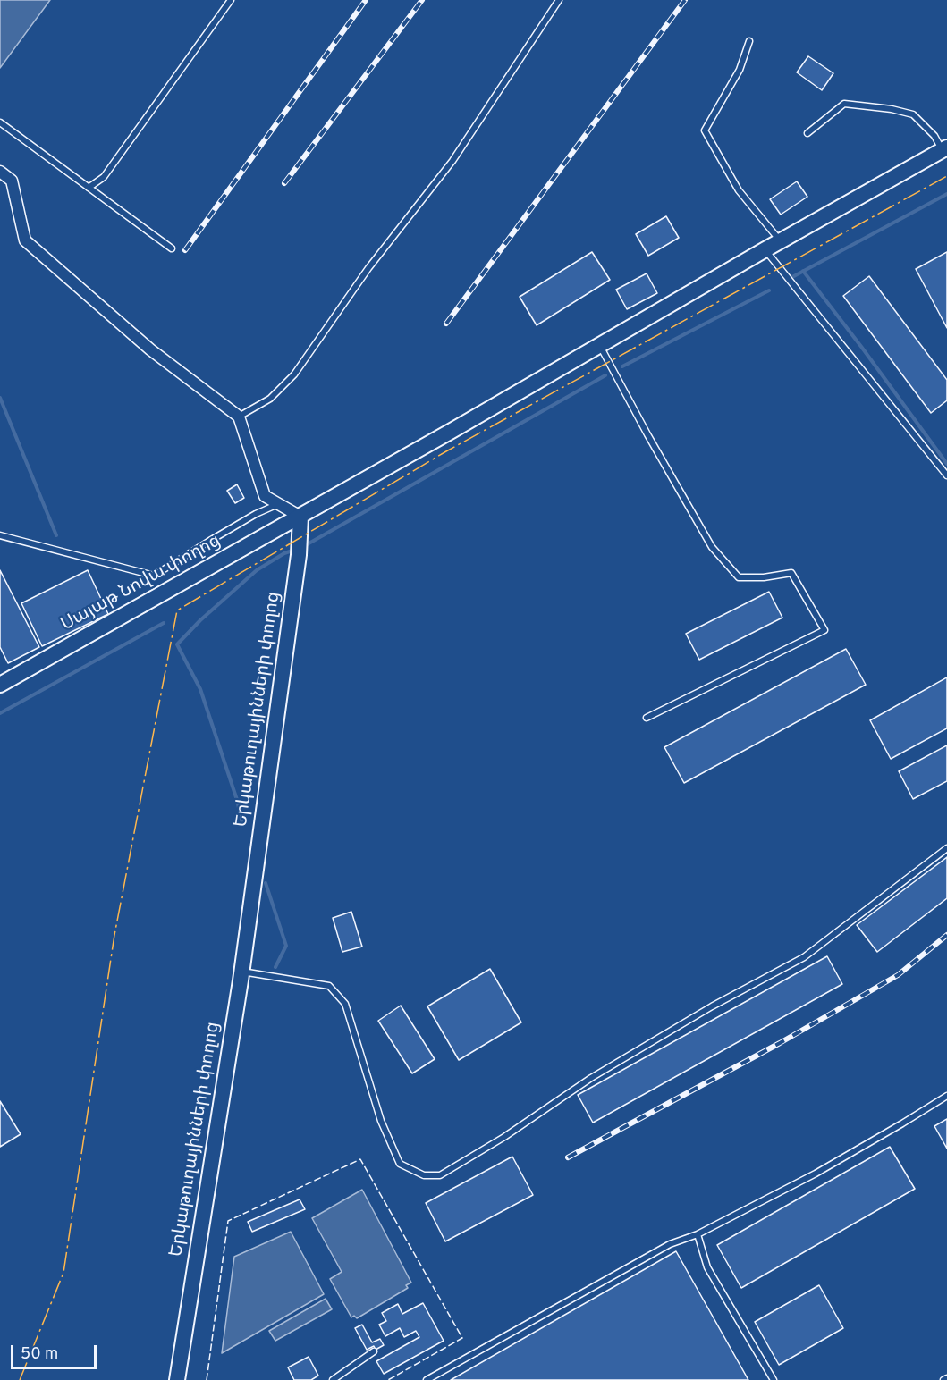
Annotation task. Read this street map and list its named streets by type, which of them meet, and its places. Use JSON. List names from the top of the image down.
{
  "streets": {
    "main road": ["Սայաթ Նովա փողոց", "Երկաթուղայինների փողոց"]
  },
  "crossings": [
    ["Սայաթ Նովա փողոց", "Երկաթուղայինների փողոց"]
  ],
  "scale_bar": "50 m"
}
